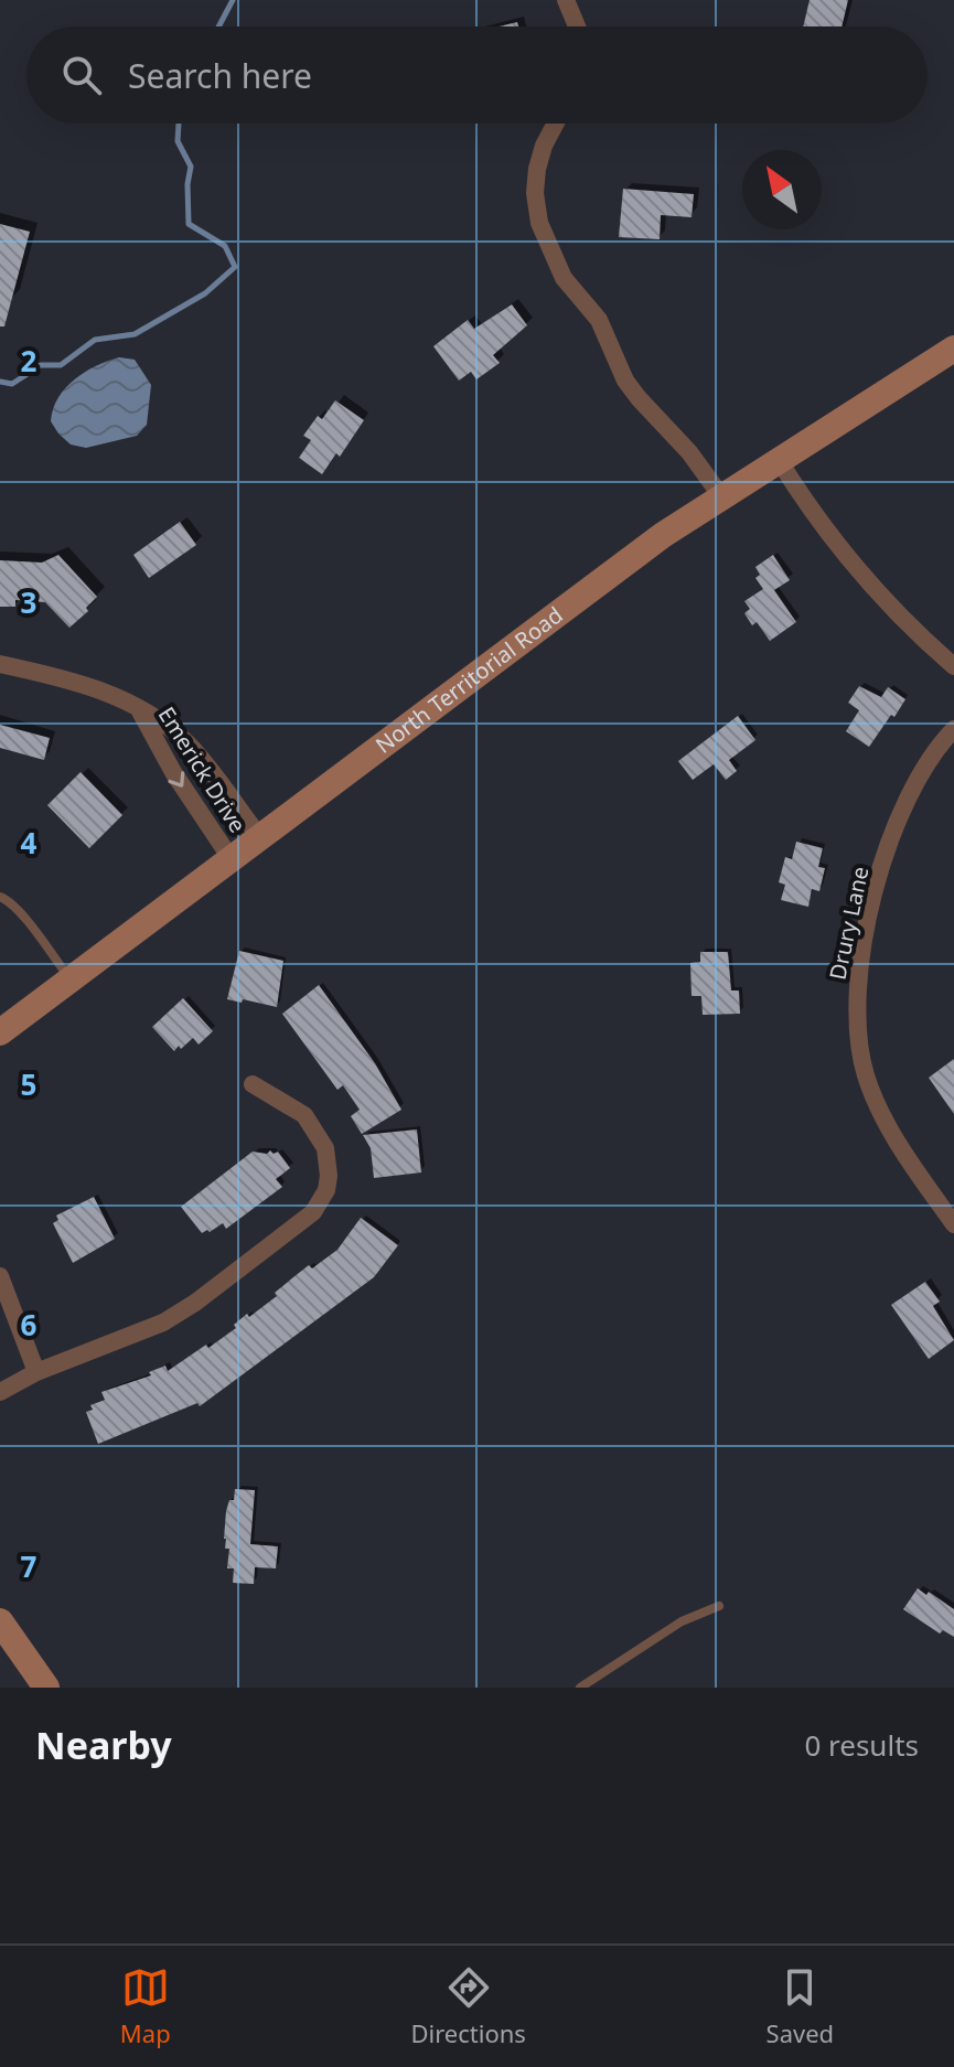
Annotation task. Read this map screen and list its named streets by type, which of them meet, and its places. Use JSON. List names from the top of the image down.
{
  "streets": {
    "main road": ["North Territorial Road"],
    "street": ["Emerick Drive", "Drury Lane"]
  },
  "crossings": [
    ["North Territorial Road", "Emerick Drive"]
  ],
  "north": "top left",
  "page": {
    "search": "Search here",
    "heading": ["Nearby", "0 results"],
    "nav": ["Map", "Directions", "Saved"]
  },
  "grid": {
    "rows": [
      "2",
      "3",
      "4",
      "5",
      "6",
      "7"
    ]
  }
}
